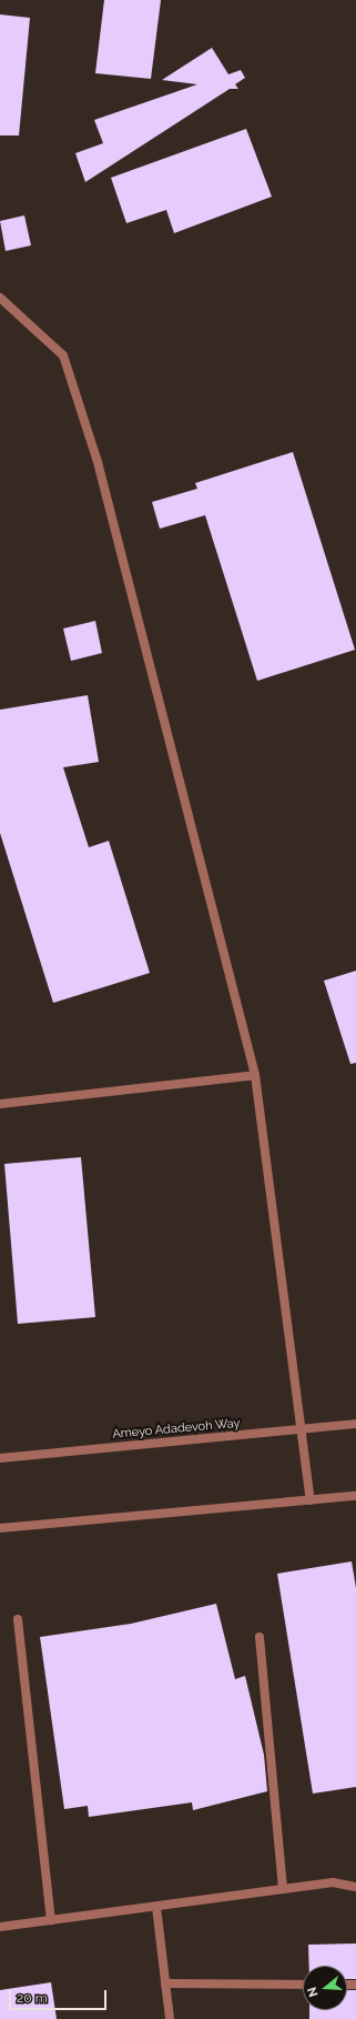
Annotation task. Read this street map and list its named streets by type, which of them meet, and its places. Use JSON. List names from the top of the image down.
{
  "streets": {
    "street": ["Ameyo Adadevoh Way"]
  },
  "scale_bar": "20 m",
  "north": "left"
}
